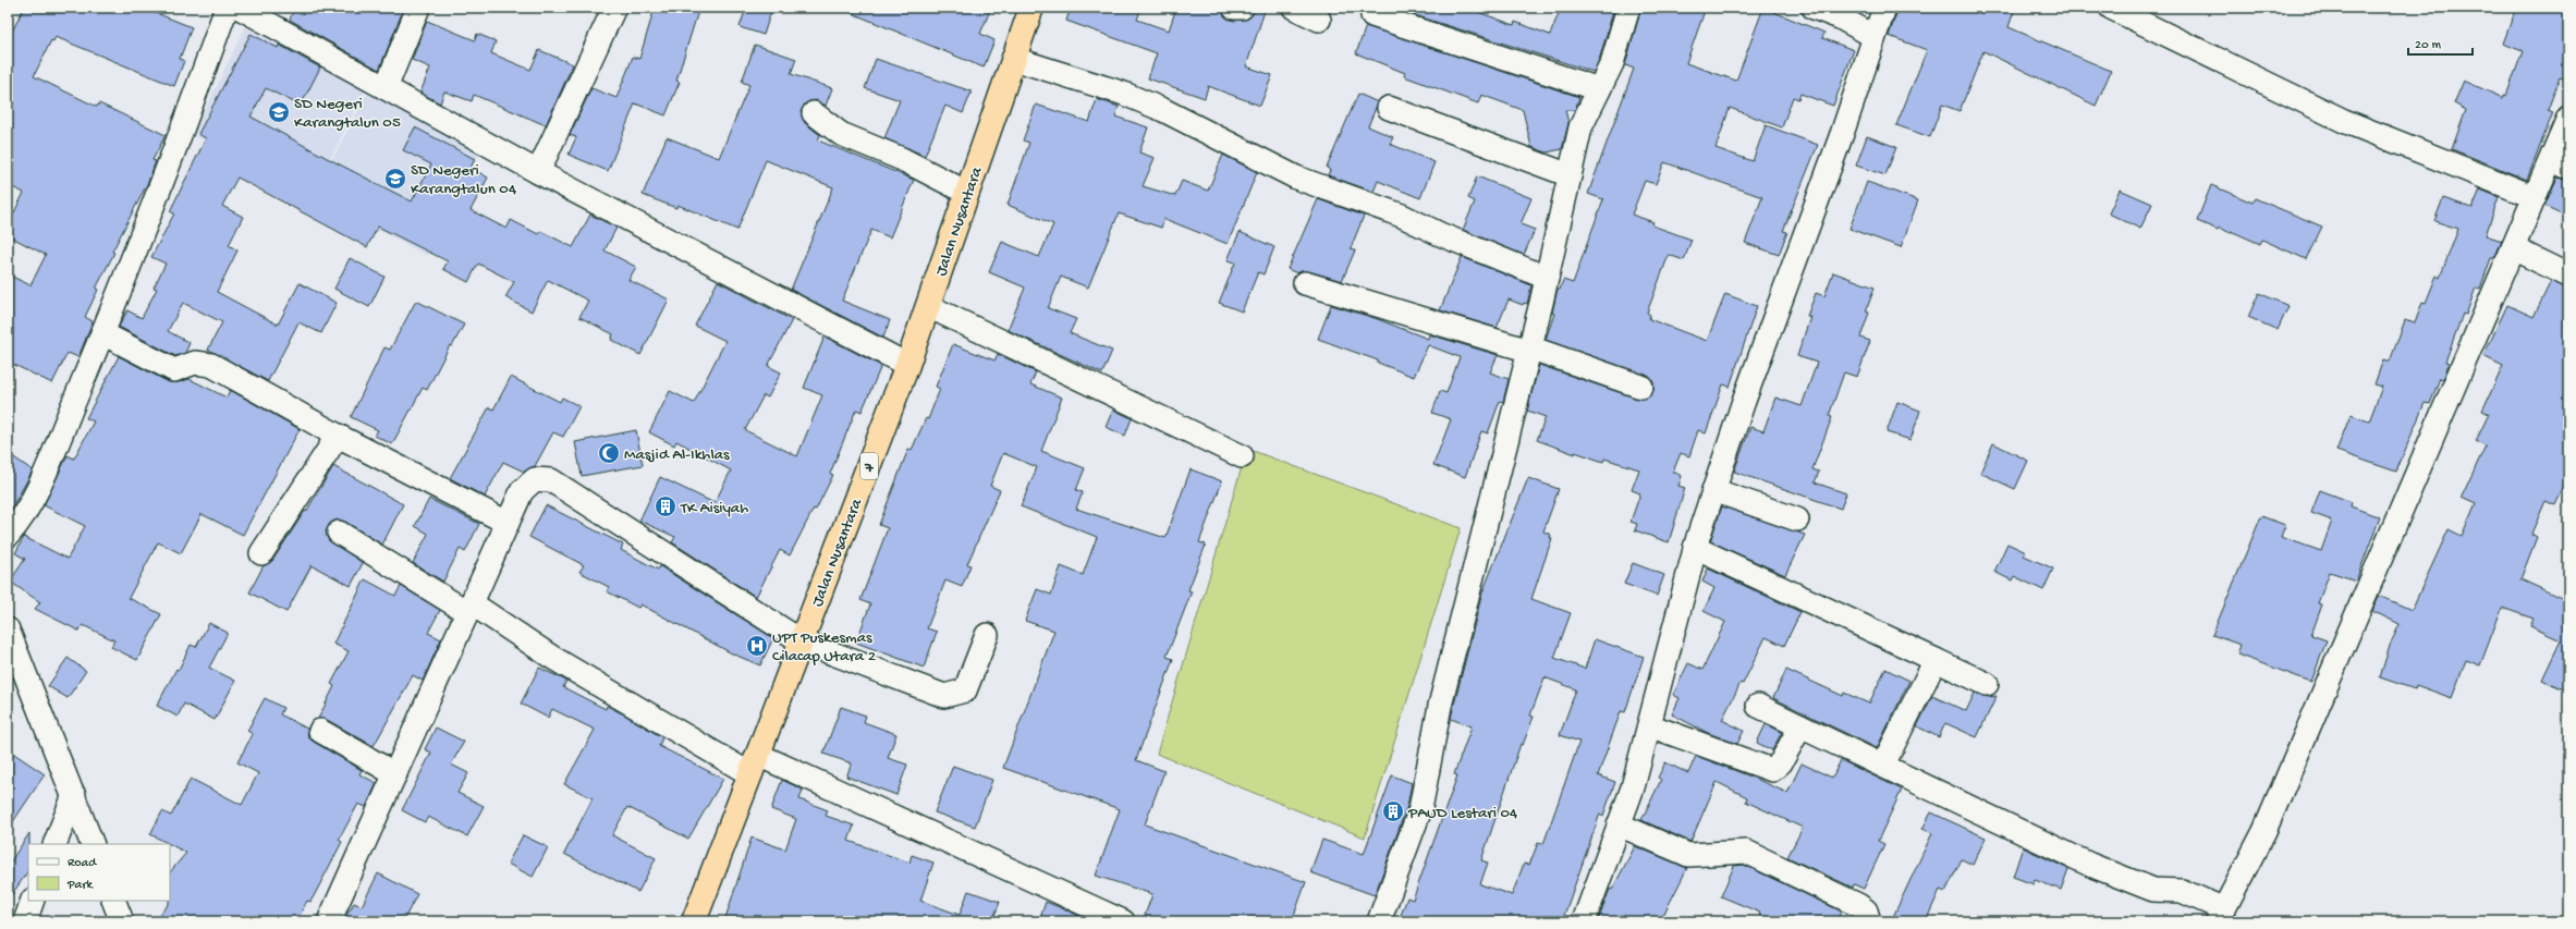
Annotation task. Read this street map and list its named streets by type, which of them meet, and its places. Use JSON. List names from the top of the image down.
{
  "streets": {
    "highway": ["Jalan Nusantara", "7"]
  },
  "places": {
    "school or university": ["SD Negeri Karangtalun 05", "SD Negeri Karangtalun 04"],
    "mosque": ["Masjid Al-Ikhlas"],
    "building": ["TK Aisiyah", "PAUD Lestari 04"],
    "hospital": ["UPT Puskesmas Cilacap Utara 2"]
  },
  "legend": ["Road", "Park"],
  "scale_bar": "20 m"
}
